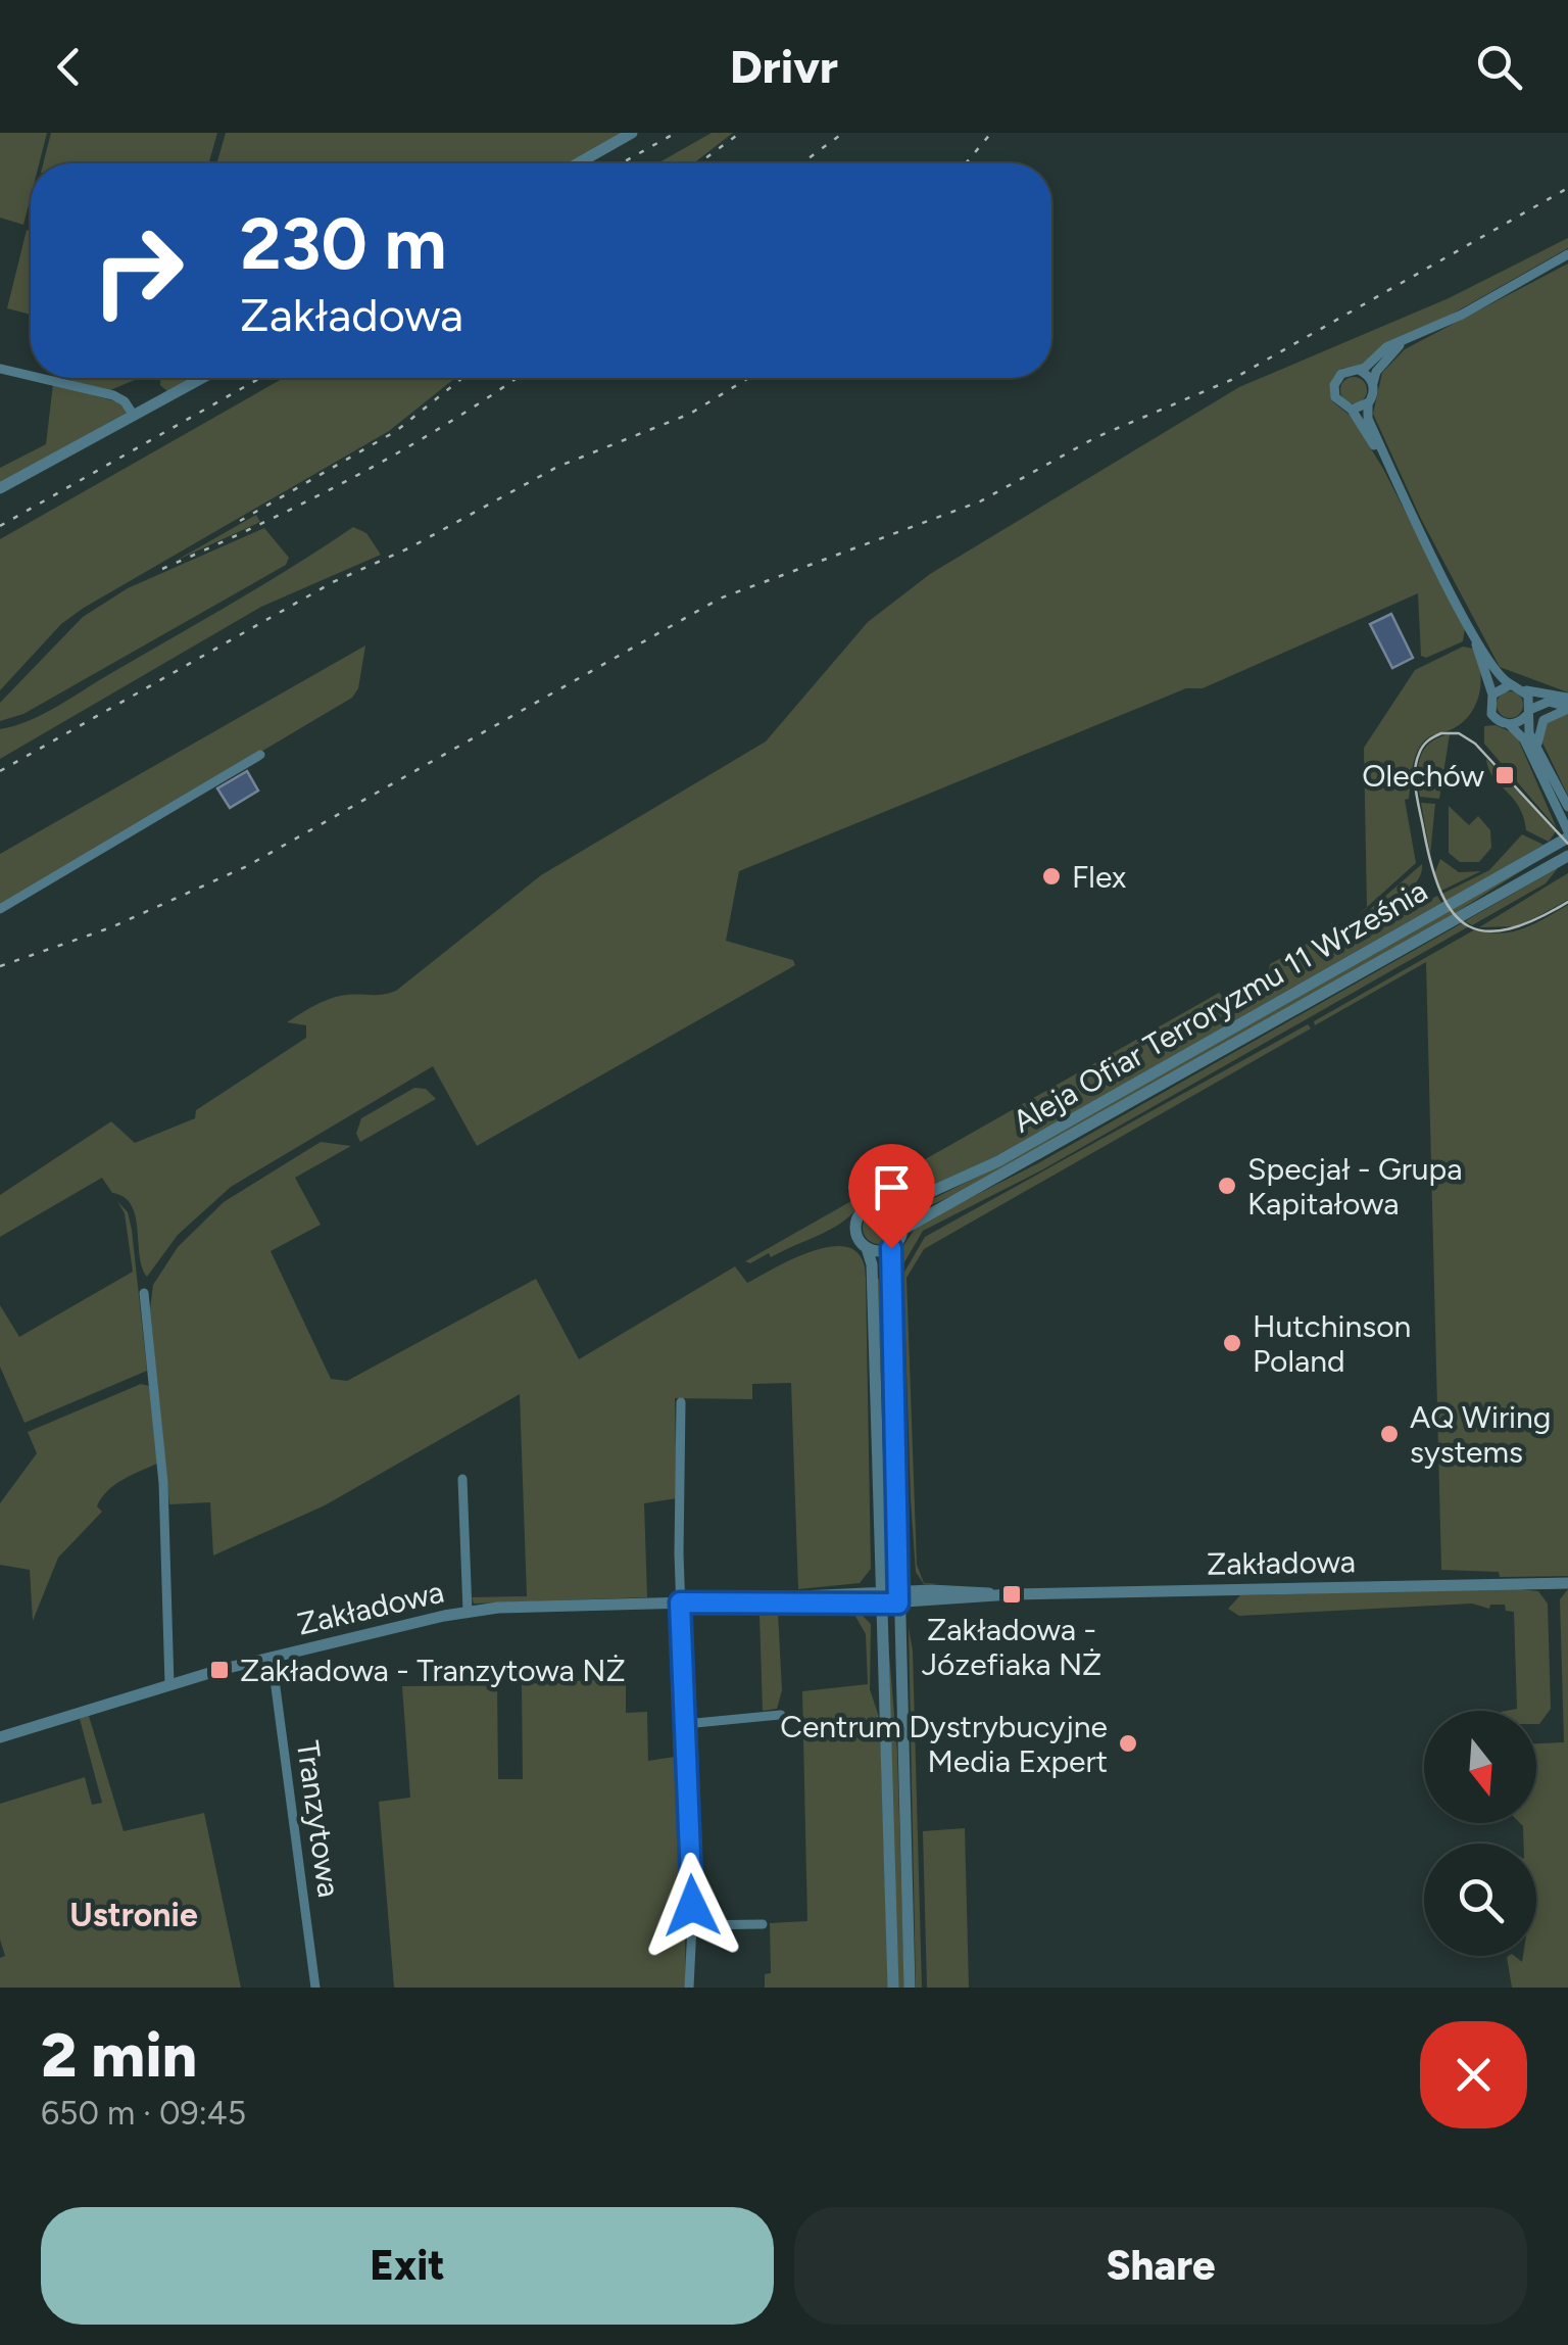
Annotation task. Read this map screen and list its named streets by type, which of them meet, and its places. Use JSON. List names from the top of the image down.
{
  "streets": {
    "street": ["Aleja Ofiar Terroryzmu 11 Września", "Zakładowa", "Tranzytowa"]
  },
  "crossings": [
    ["Zakładowa", "Tranzytowa"]
  ],
  "districts": ["Ustronie"],
  "places": {
    "transit": ["Olechów", "Zakładowa - Józefiaka NŻ", "Zakładowa - Tranzytowa NŻ"],
    "other": [
      "Flex",
      "Specjał - Grupa Kapitałowa",
      "Hutchinson Poland",
      "AQ Wiring systems",
      "Centrum Dystrybucyjne Media Expert"
    ]
  },
  "north": "bottom",
  "page": {
    "header": "Drivr",
    "turn": ["230 m", "Zakładowa"],
    "heading": ["2 min", "650 m · 09:45"],
    "buttons": ["Exit", "Share"]
  }
}
